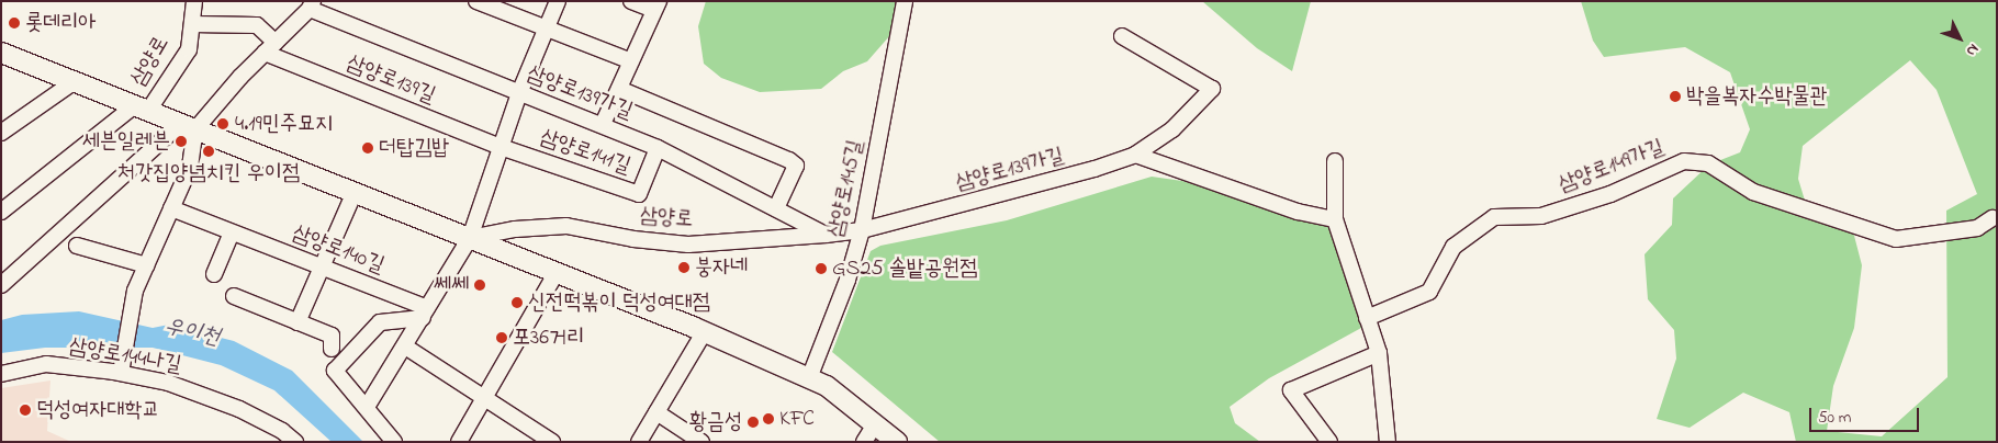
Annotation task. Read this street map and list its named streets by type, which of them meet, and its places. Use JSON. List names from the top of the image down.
{
  "streets": {
    "main road": ["삼양로"],
    "street": [
      "삼양로139길",
      "삼양로139가길",
      "삼양로141길",
      "삼양로149가길",
      "삼양로145길",
      "삼양로140길",
      "삼양로144나길"
    ]
  },
  "crossings": [
    ["삼양로", "삼양로139길"],
    ["삼양로", "삼양로139가길"],
    ["삼양로", "삼양로145길"],
    ["삼양로139길", "삼양로141길"],
    ["삼양로139가길", "삼양로141길"],
    ["삼양로139가길", "삼양로145길"]
  ],
  "water": ["우이천"],
  "places": [
    "롯데리아",
    "박을복자수박물관",
    "4.19민주묘지",
    "세븐일레븐",
    "더탑김밥",
    "처갓집양념치킨 우이점",
    "붕자네",
    "GS25 솔밭공원점",
    "쎄쎄",
    "신전떡볶이 덕성여대점",
    "포36거리",
    "덕성여자대학교",
    "KFC",
    "황금성"
  ],
  "scale_bar": "50 m",
  "north": "bottom right"
}
